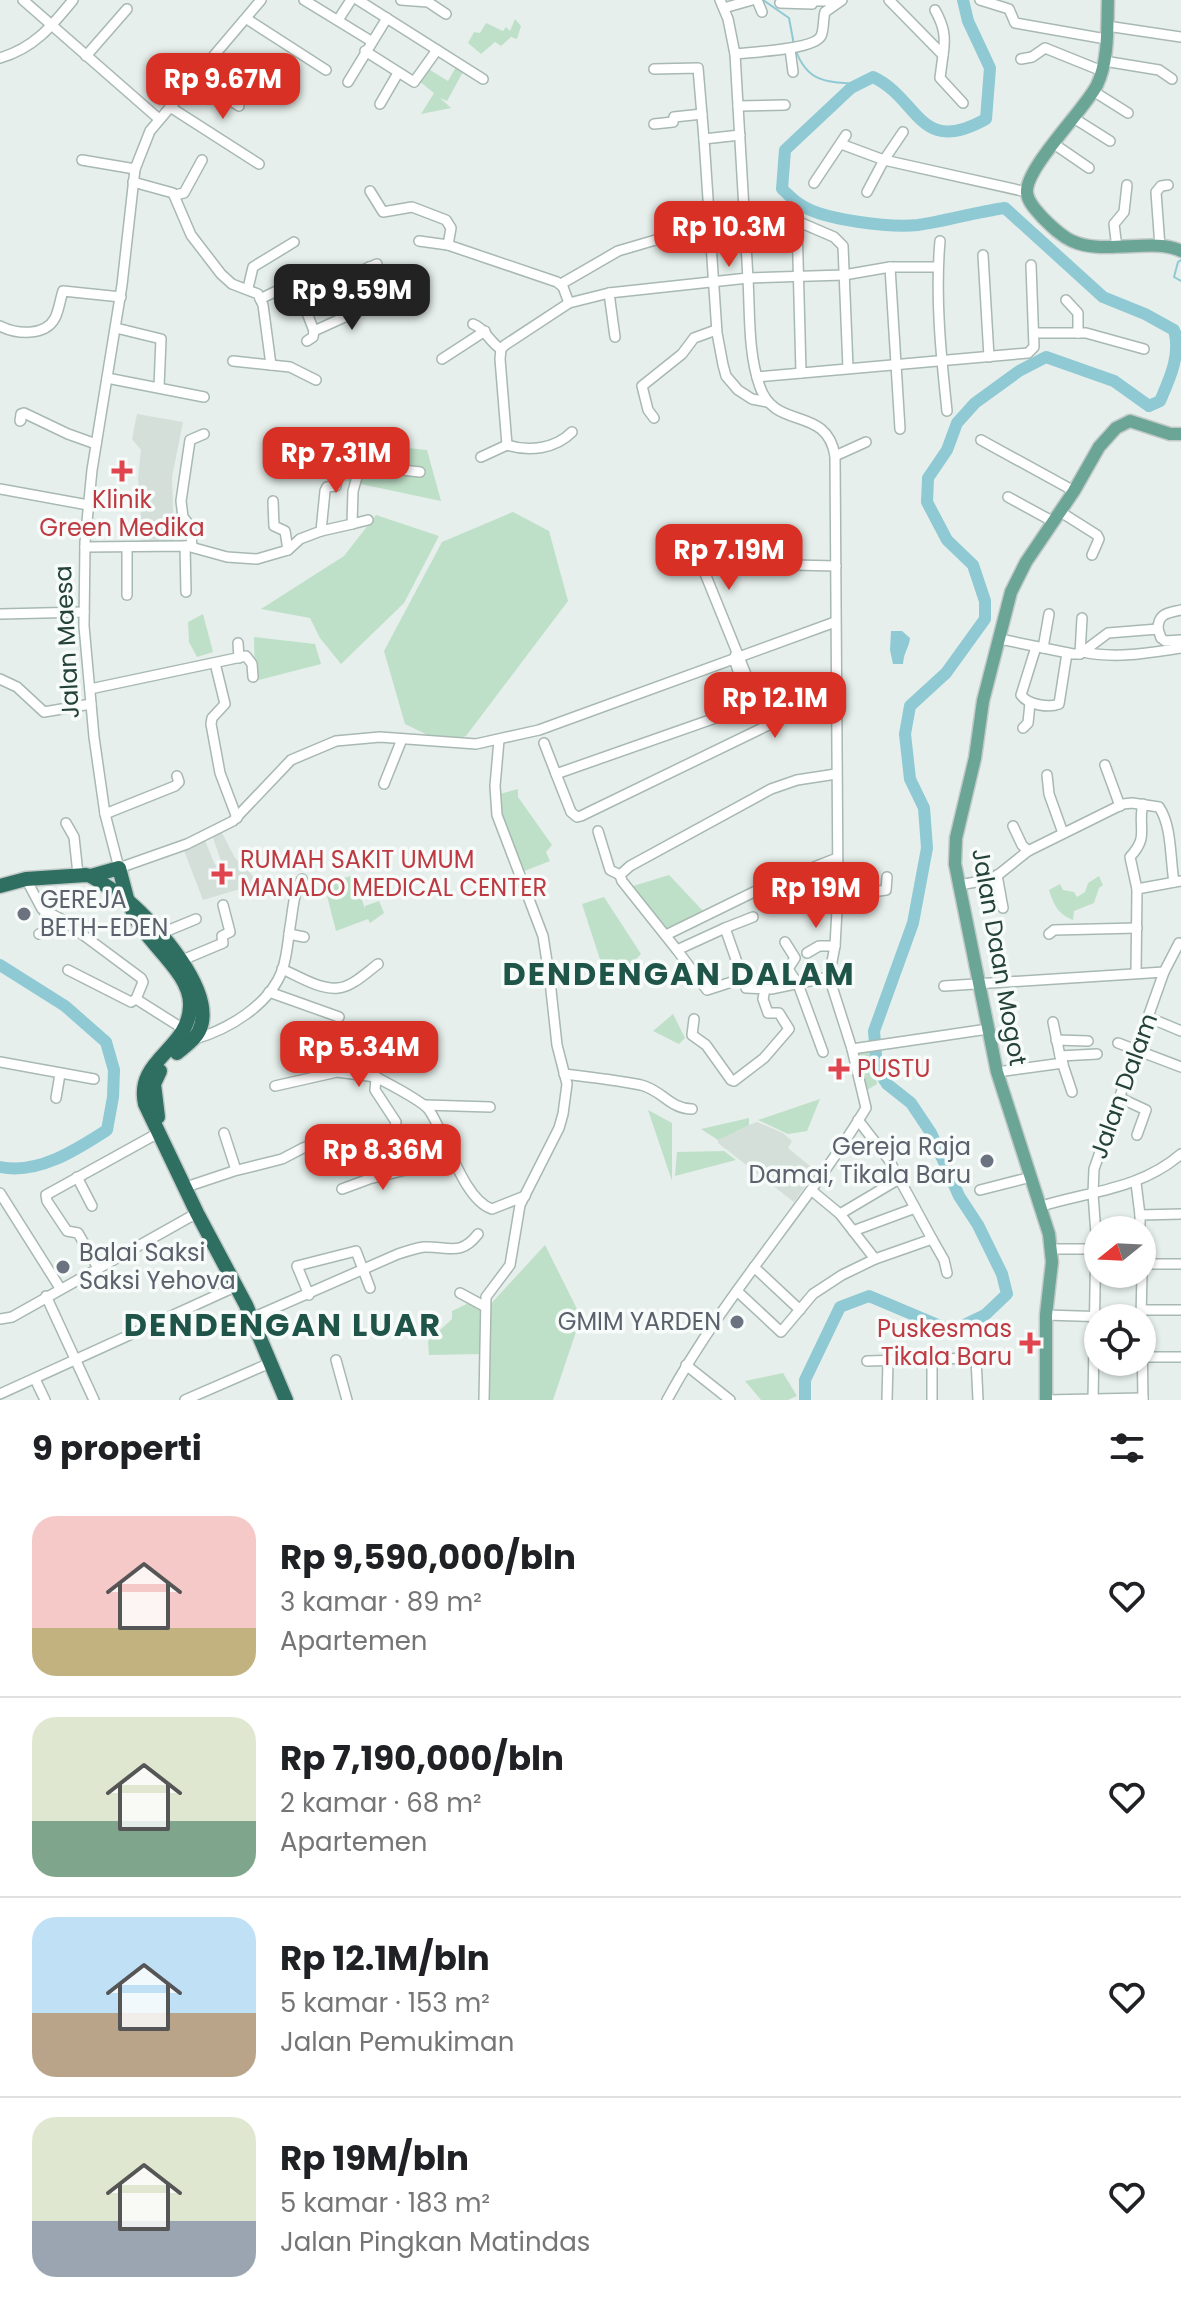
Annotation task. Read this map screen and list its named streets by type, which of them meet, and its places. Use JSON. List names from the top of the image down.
{
  "streets": {
    "highway": ["Jalan Maesa"],
    "main road": ["Jalan Daan Mogot"],
    "street": ["Jalan Dalam"]
  },
  "districts": ["DENDENGAN DALAM", "DENDENGAN LUAR"],
  "places": {
    "health": [
      "Klinik Green Medika",
      "RUMAH SAKIT UMUM MANADO MEDICAL CENTER",
      "PUSTU",
      "Puskesmas Tikala Baru"
    ],
    "other": [
      "GEREJA BETH-EDEN",
      "Gereja Raja Damai, Tikala Baru",
      "Balai Saksi Saksi Yehova",
      "GMIM YARDEN"
    ]
  },
  "north": "left",
  "page": {
    "price": [
      "Rp 9.67M",
      "Rp 10.3M",
      "Rp 9.59M",
      "Rp 7.31M",
      "Rp 7.19M",
      "Rp 12.1M",
      "Rp 19M",
      "Rp 5.34M",
      "Rp 8.36M"
    ],
    "heading": "9 properti",
    "list": [
      {
        "name": "Rp 9,590,000/bln",
        "note": "3 kamar · 89 m² · Apartemen"
      },
      {
        "name": "Rp 7,190,000/bln",
        "note": "2 kamar · 68 m² · Apartemen"
      },
      {
        "name": "Rp 12.1M/bln",
        "note": "5 kamar · 153 m² · Jalan Pemukiman"
      },
      {
        "name": "Rp 19M/bln",
        "note": "5 kamar · 183 m² · Jalan Pingkan Matindas"
      }
    ]
  }
}
